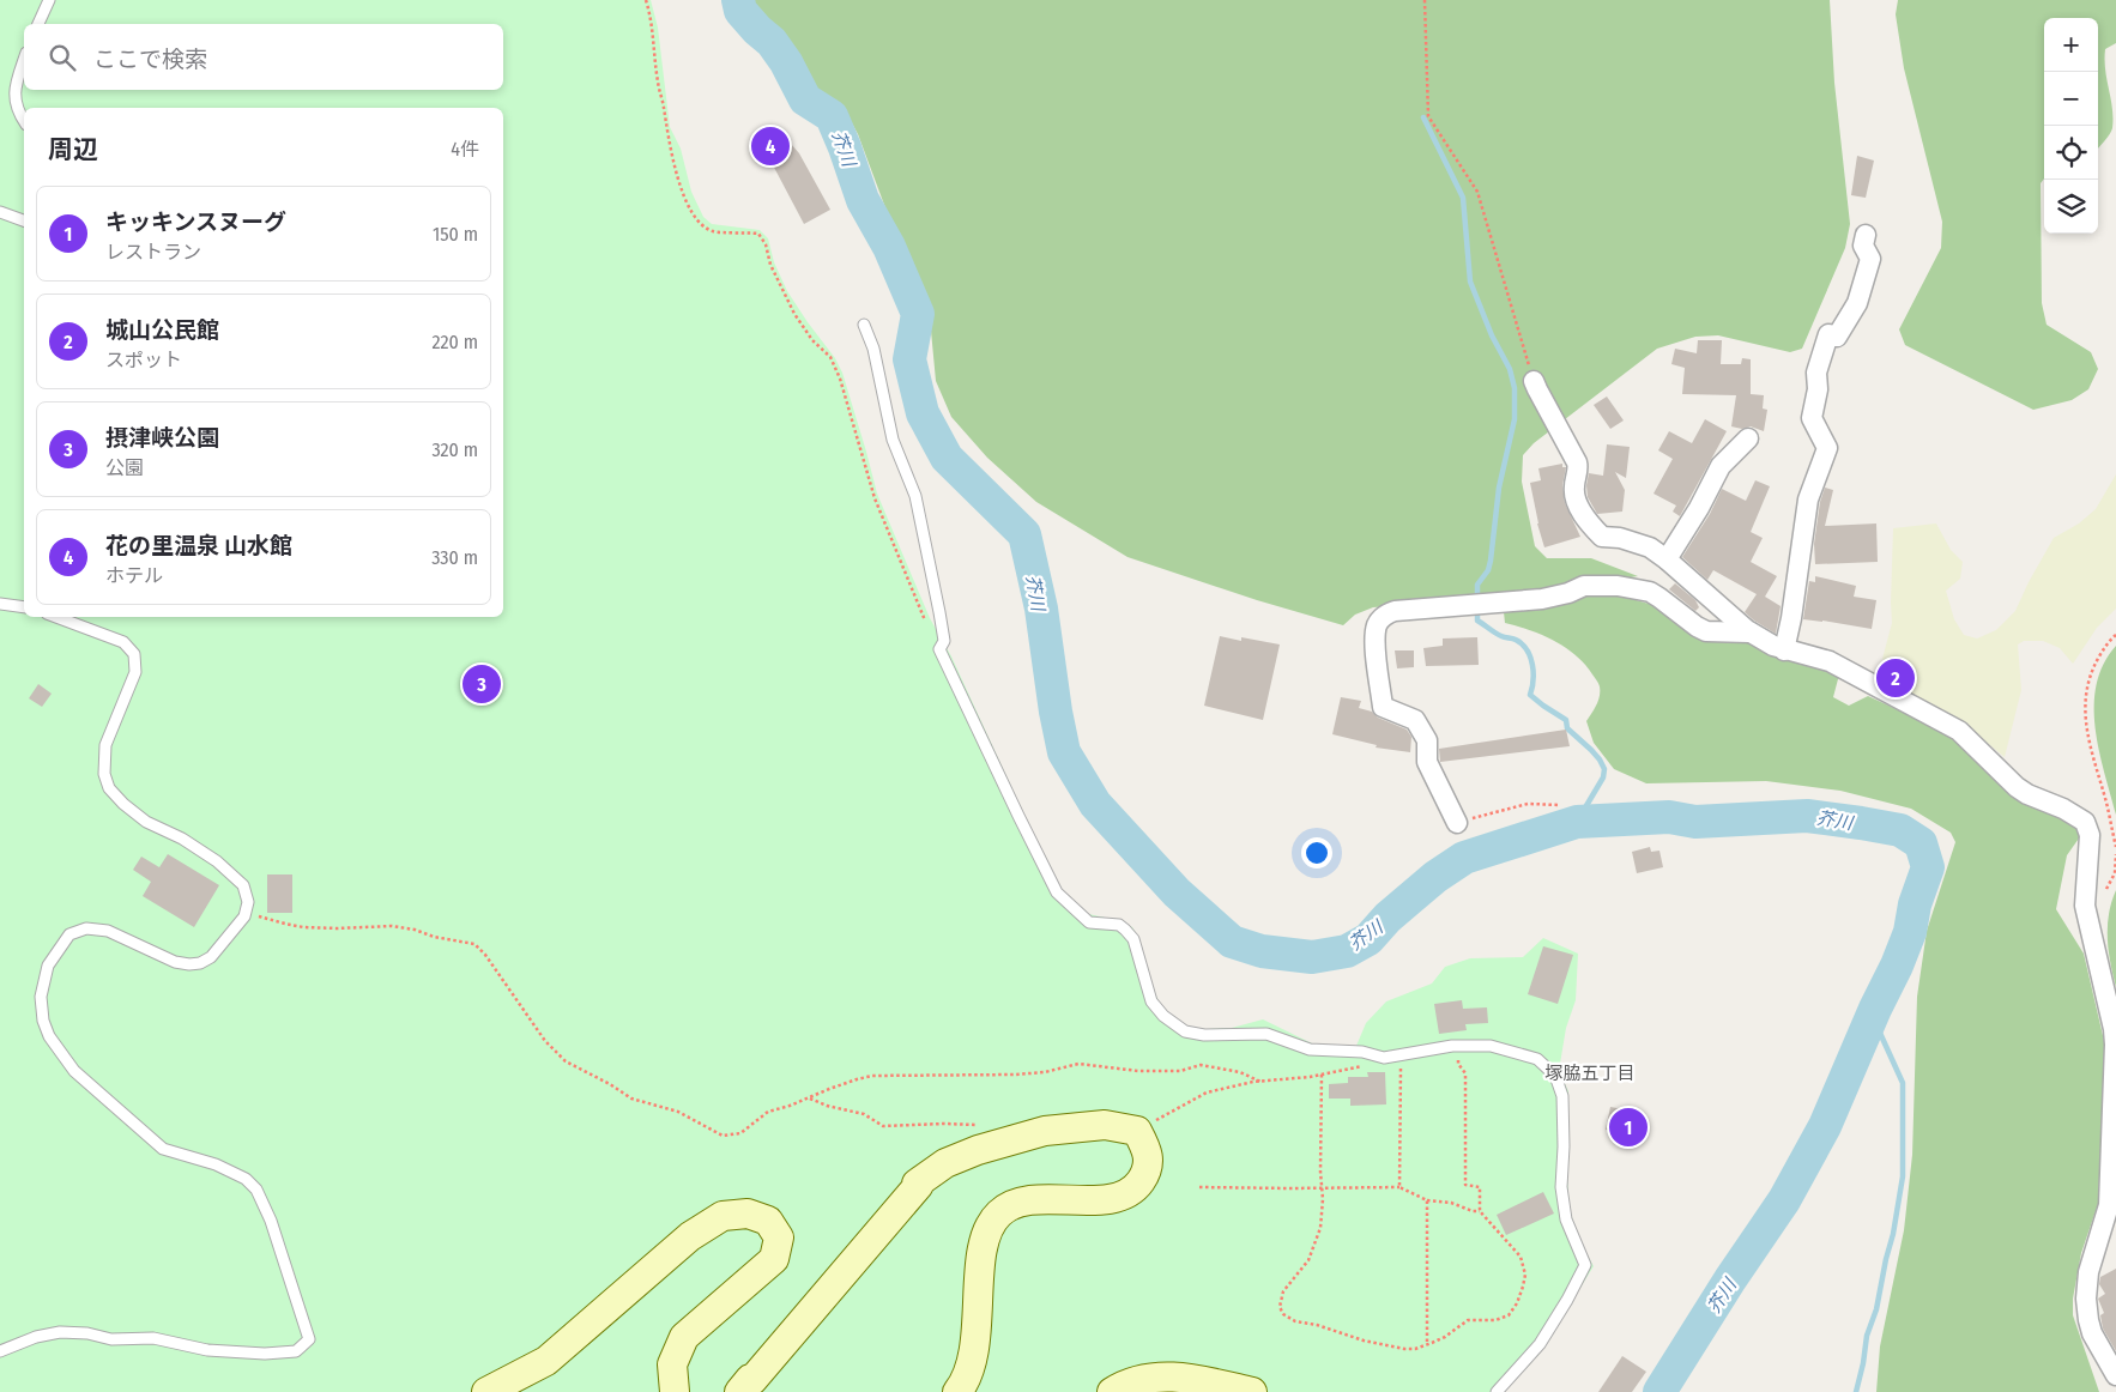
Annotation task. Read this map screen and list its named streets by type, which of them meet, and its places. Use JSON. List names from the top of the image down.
{
  "districts": ["塚脇五丁目"],
  "water": ["芥川"],
  "page": {
    "map_buttons": ["+", "−"],
    "search": "ここで検索",
    "heading": ["周辺", "4件"],
    "pins": [
      "4",
      "2",
      "3",
      "1"
    ],
    "list": [
      {
        "mark": "1",
        "name": "キッキンスヌーグ",
        "note": "レストラン",
        "value": "150 m"
      },
      {
        "mark": "2",
        "name": "城山公民館",
        "note": "スポット",
        "value": "220 m"
      },
      {
        "mark": "3",
        "name": "摂津峡公園",
        "note": "公園",
        "value": "320 m"
      },
      {
        "mark": "4",
        "name": "花の里温泉 山水館",
        "note": "ホテル",
        "value": "330 m"
      }
    ]
  }
}
